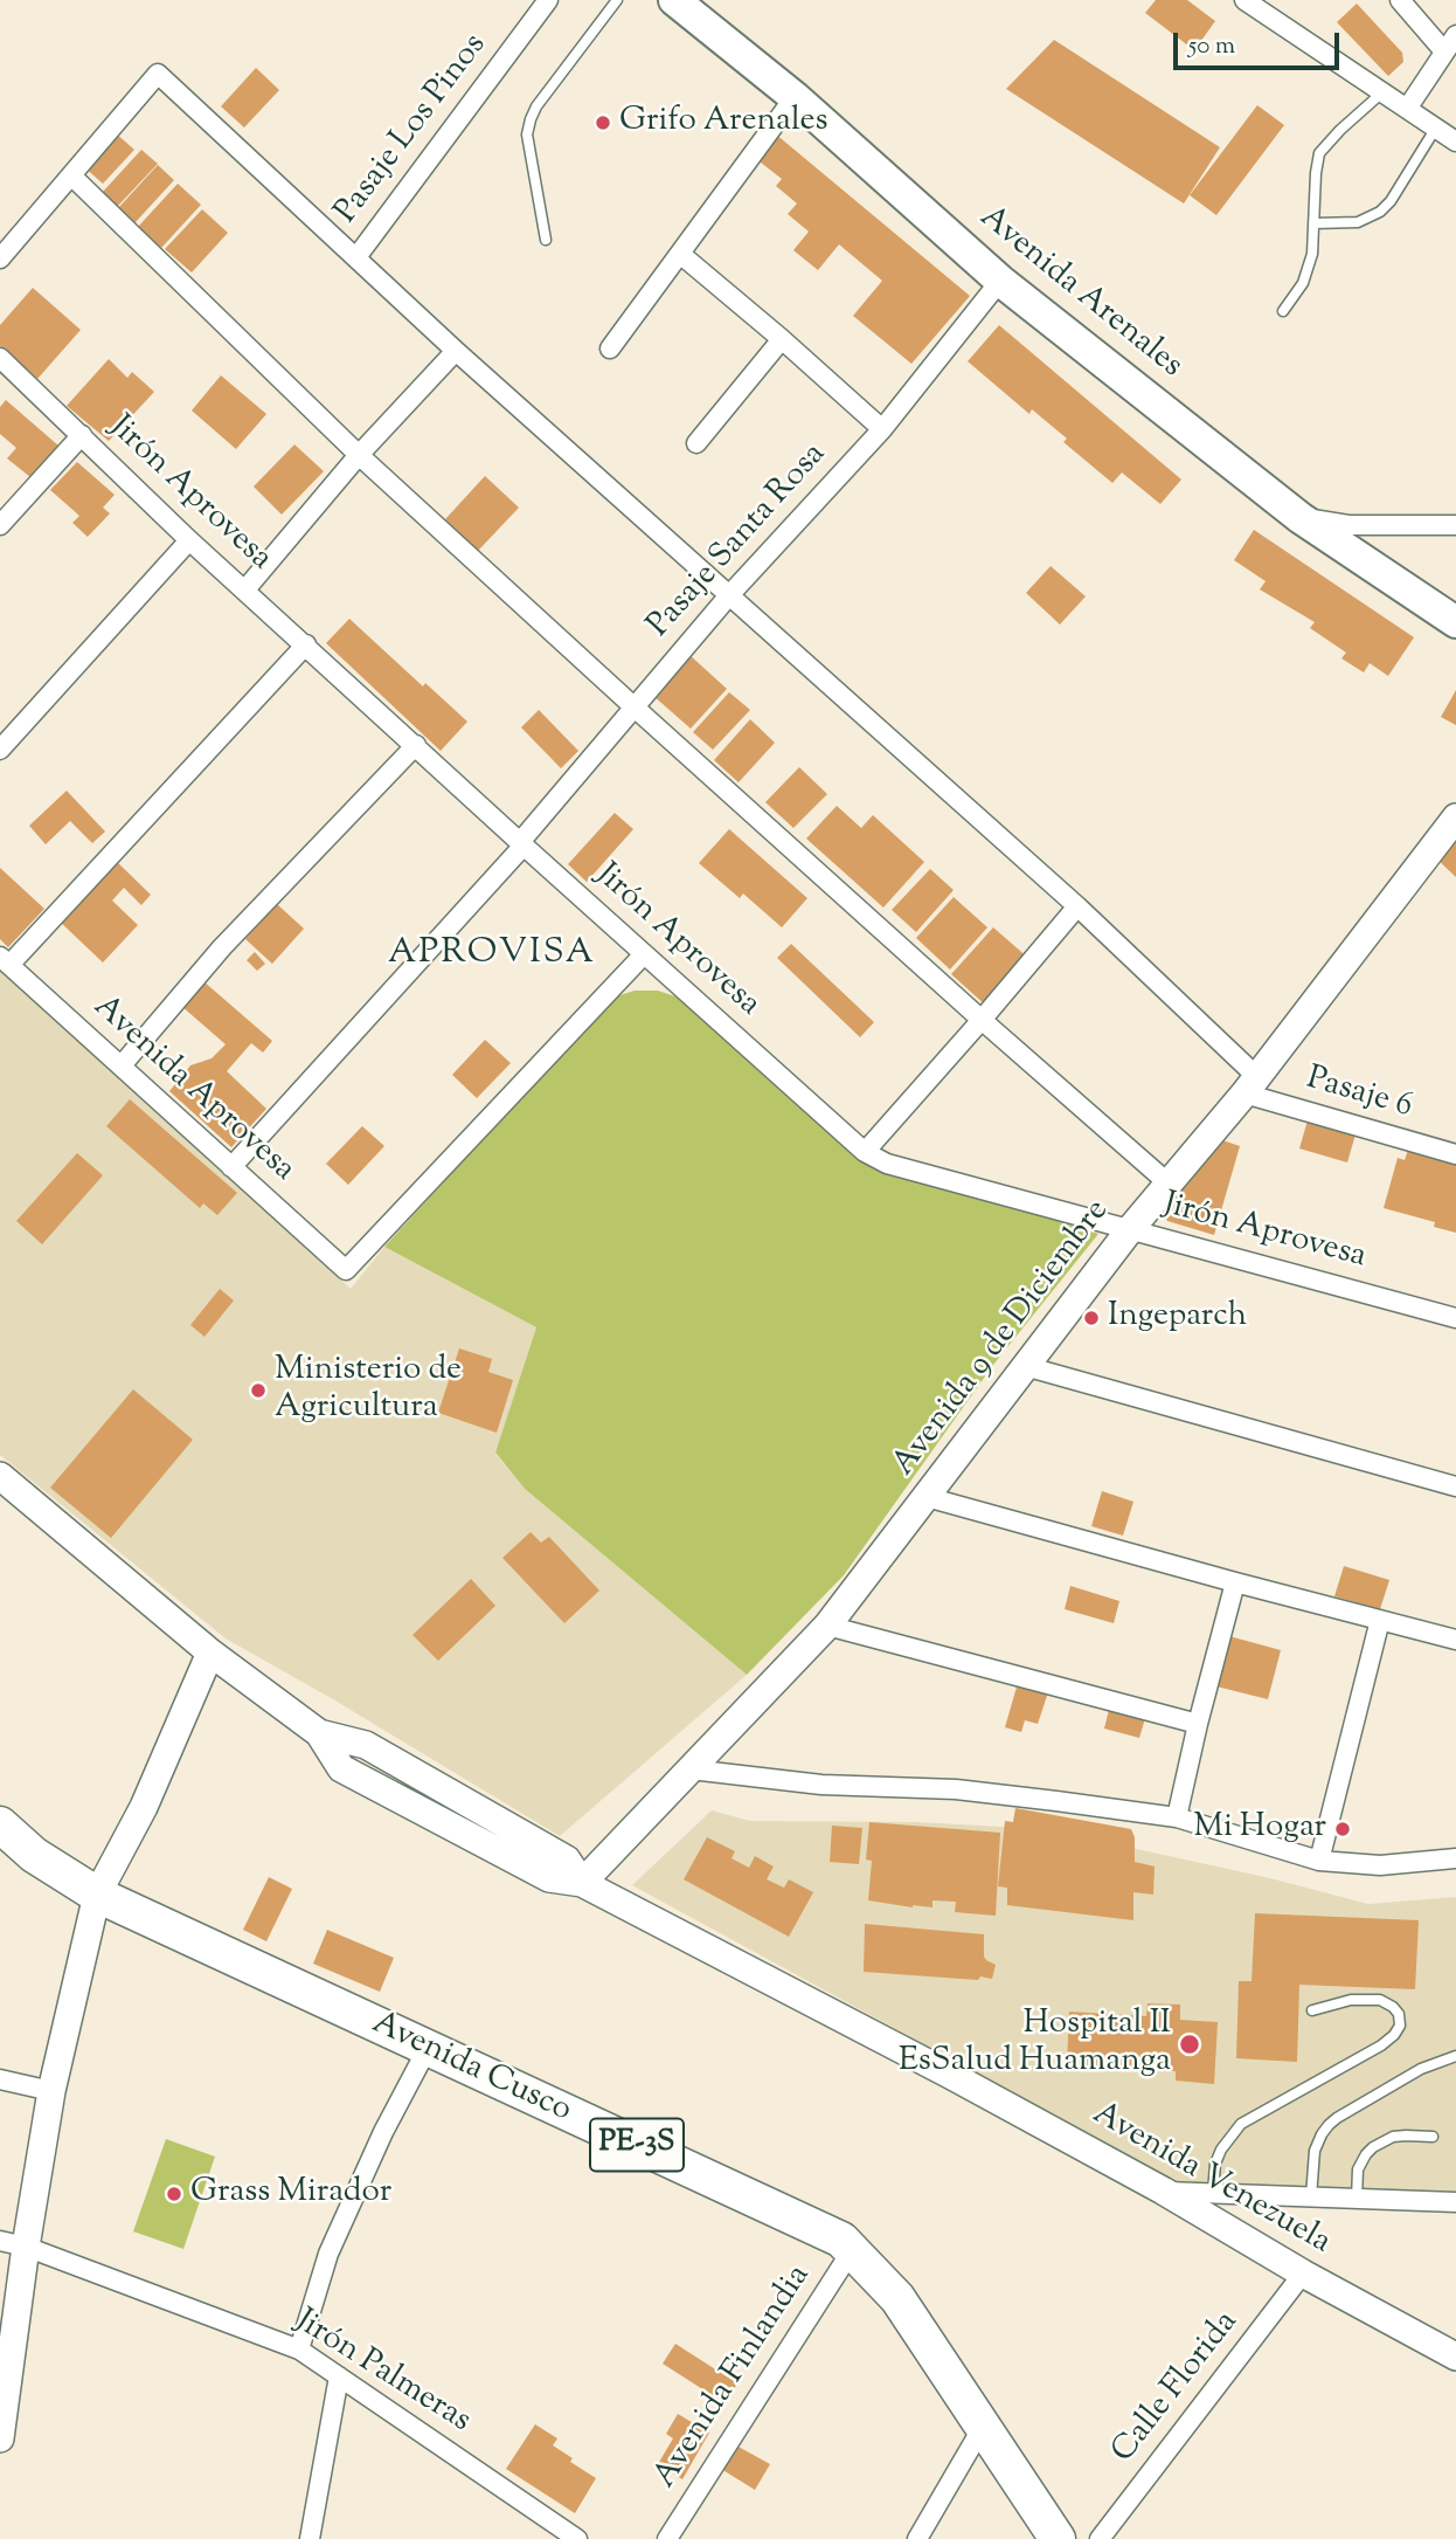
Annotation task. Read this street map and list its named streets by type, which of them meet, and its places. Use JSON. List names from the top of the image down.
{
  "streets": {
    "highway": ["Avenida Cusco", "PE-3S"],
    "main road": ["Avenida Arenales"],
    "street": [
      "Pasaje Los Pinos",
      "Jirón Aprovesa",
      "Pasaje Santa Rosa",
      "Avenida Aprovesa",
      "Pasaje 6",
      "Avenida 9 de Diciembre",
      "Avenida Venezuela",
      "Jirón Palmeras",
      "Avenida Finlandia",
      "Calle Florida"
    ]
  },
  "crossings": [
    ["Avenida Arenales", "Pasaje Santa Rosa"],
    ["Jirón Aprovesa", "Pasaje Santa Rosa"],
    ["Jirón Aprovesa", "Avenida Aprovesa"],
    ["Jirón Aprovesa", "Avenida 9 de Diciembre"],
    ["Pasaje Santa Rosa", "Avenida Aprovesa"],
    ["Pasaje 6", "Avenida 9 de Diciembre"],
    ["Avenida 9 de Diciembre", "Avenida Venezuela"],
    ["Avenida Cusco", "Avenida Finlandia"],
    ["Avenida Venezuela", "Calle Florida"]
  ],
  "districts": ["APROVISA"],
  "places": [
    "Grifo Arenales",
    "Ingeparch",
    "Ministerio de Agricultura",
    "Mi Hogar",
    "Hospital II EsSalud Huamanga",
    "Grass Mirador"
  ],
  "scale_bar": "50 m"
}
